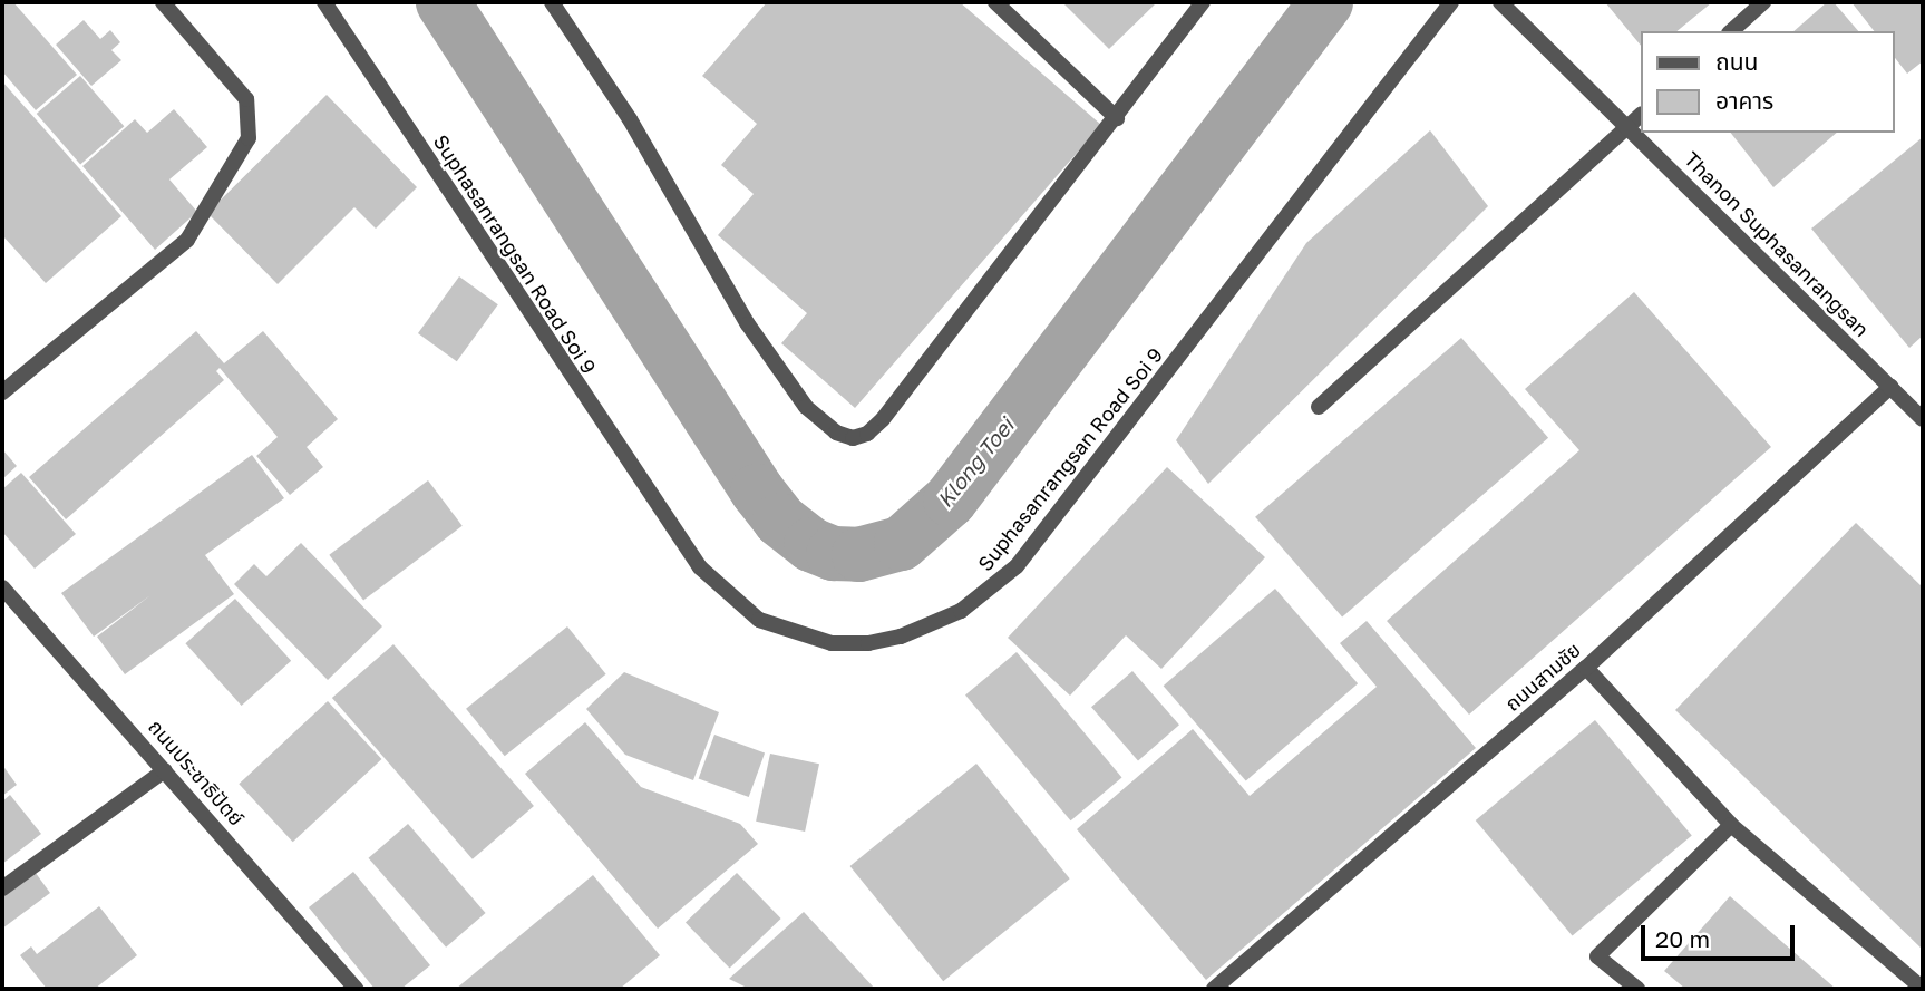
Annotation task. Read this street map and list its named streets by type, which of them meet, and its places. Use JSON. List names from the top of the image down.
{
  "streets": {
    "street": [
      "Thanon Suphasanrangsan",
      "Suphasanrangsan Road Soi 9",
      "ถนนสามชัย",
      "ถนนประชาธิปัตย์"
    ]
  },
  "crossings": [
    ["Thanon Suphasanrangsan", "ถนนสามชัย"]
  ],
  "water": ["Klong Toei"],
  "legend": ["ถนน", "อาคาร"],
  "scale_bar": "20 m"
}
